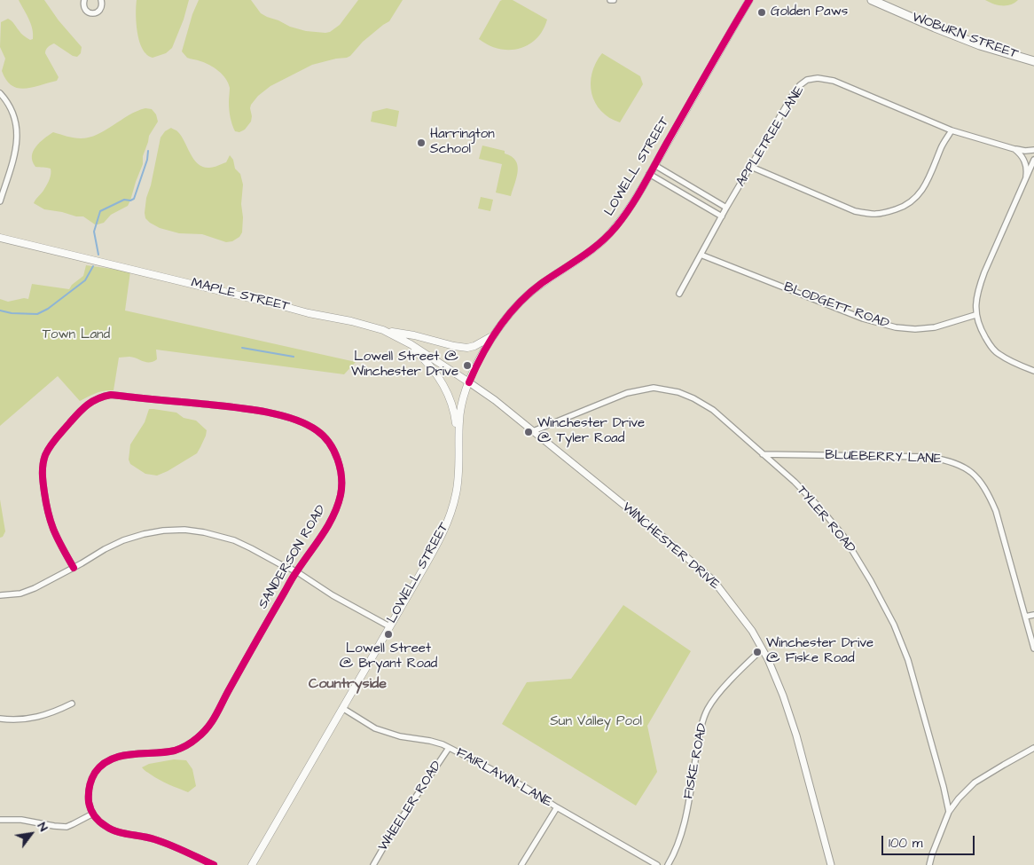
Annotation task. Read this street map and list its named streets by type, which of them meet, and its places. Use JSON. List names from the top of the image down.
{
  "streets": {
    "main road": ["WOBURN STREET", "LOWELL STREET", "MAPLE STREET"],
    "street": [
      "APPLETREE LANE",
      "BLODGETT ROAD",
      "BLUEBERRY LANE",
      "TYLER ROAD",
      "WINCHESTER DRIVE",
      "SANDERSON ROAD",
      "FISKE ROAD",
      "FAIRLAWN LANE",
      "WHEELER ROAD"
    ]
  },
  "crossings": [
    ["APPLETREE LANE", "BLODGETT ROAD"],
    ["LOWELL STREET", "MAPLE STREET"],
    ["LOWELL STREET", "WINCHESTER DRIVE"],
    ["LOWELL STREET", "FAIRLAWN LANE"],
    ["MAPLE STREET", "WINCHESTER DRIVE"],
    ["BLUEBERRY LANE", "TYLER ROAD"],
    ["TYLER ROAD", "WINCHESTER DRIVE"],
    ["WINCHESTER DRIVE", "FISKE ROAD"],
    ["FAIRLAWN LANE", "WHEELER ROAD"]
  ],
  "districts": ["Countryside"],
  "parks": ["Town Land", "Sun Valley Pool"],
  "places": [
    "Golden Paws",
    "Harrington School",
    "Lowell Street @ Winchester Drive",
    "Winchester Drive @ Tyler Road",
    "Lowell Street @ Bryant Road",
    "Winchester Drive @ Fiske Road"
  ],
  "scale_bar": "100 m",
  "north": "top right"
}
